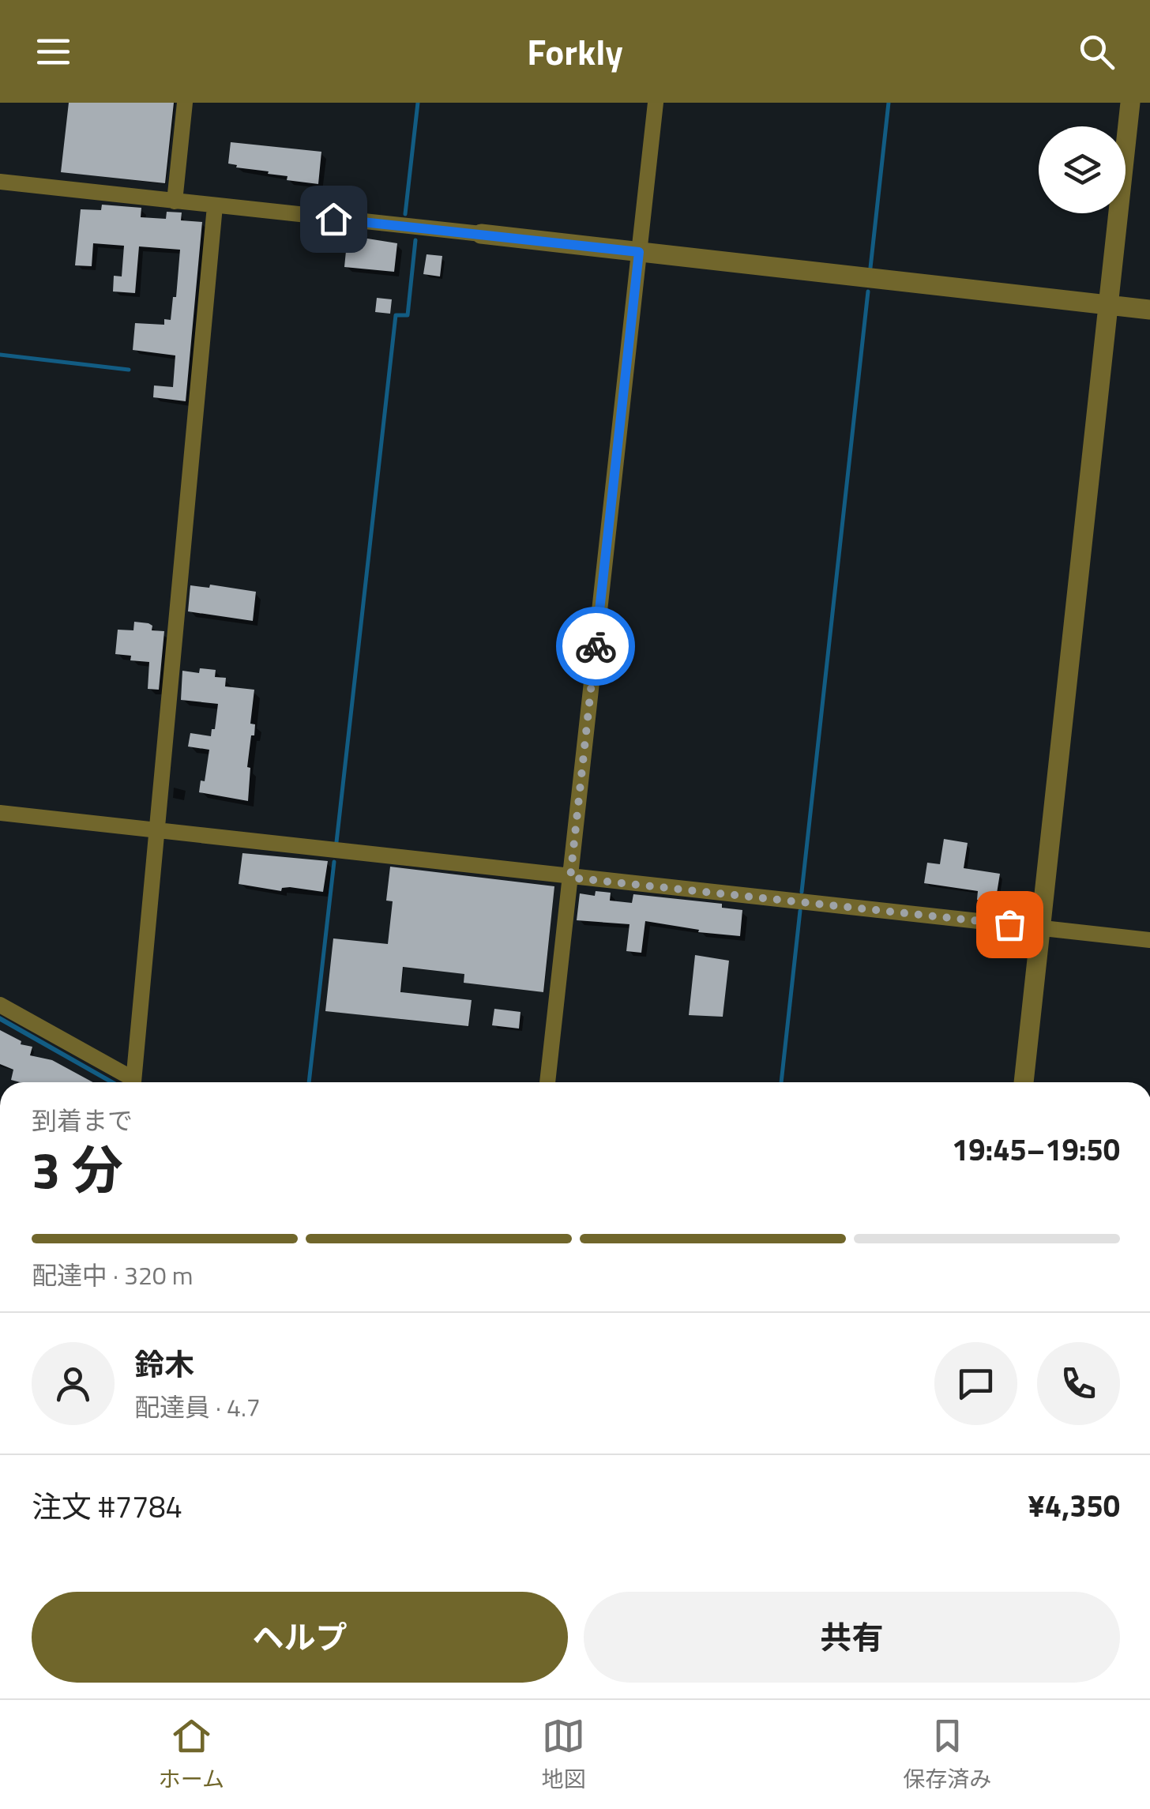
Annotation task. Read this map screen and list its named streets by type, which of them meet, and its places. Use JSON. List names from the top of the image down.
{
  "page": {
    "header": "Forkly",
    "heading": ["3 分", "到着まで", "19:45–19:50"],
    "panel": [
      "鈴木",
      "配達員 · 4.7",
      "注文 #7784",
      "¥4,350"
    ],
    "bar": "配達中 · 320 m",
    "buttons": ["ヘルプ", "共有"],
    "tabs": ["ホーム", "地図", "保存済み"]
  }
}
